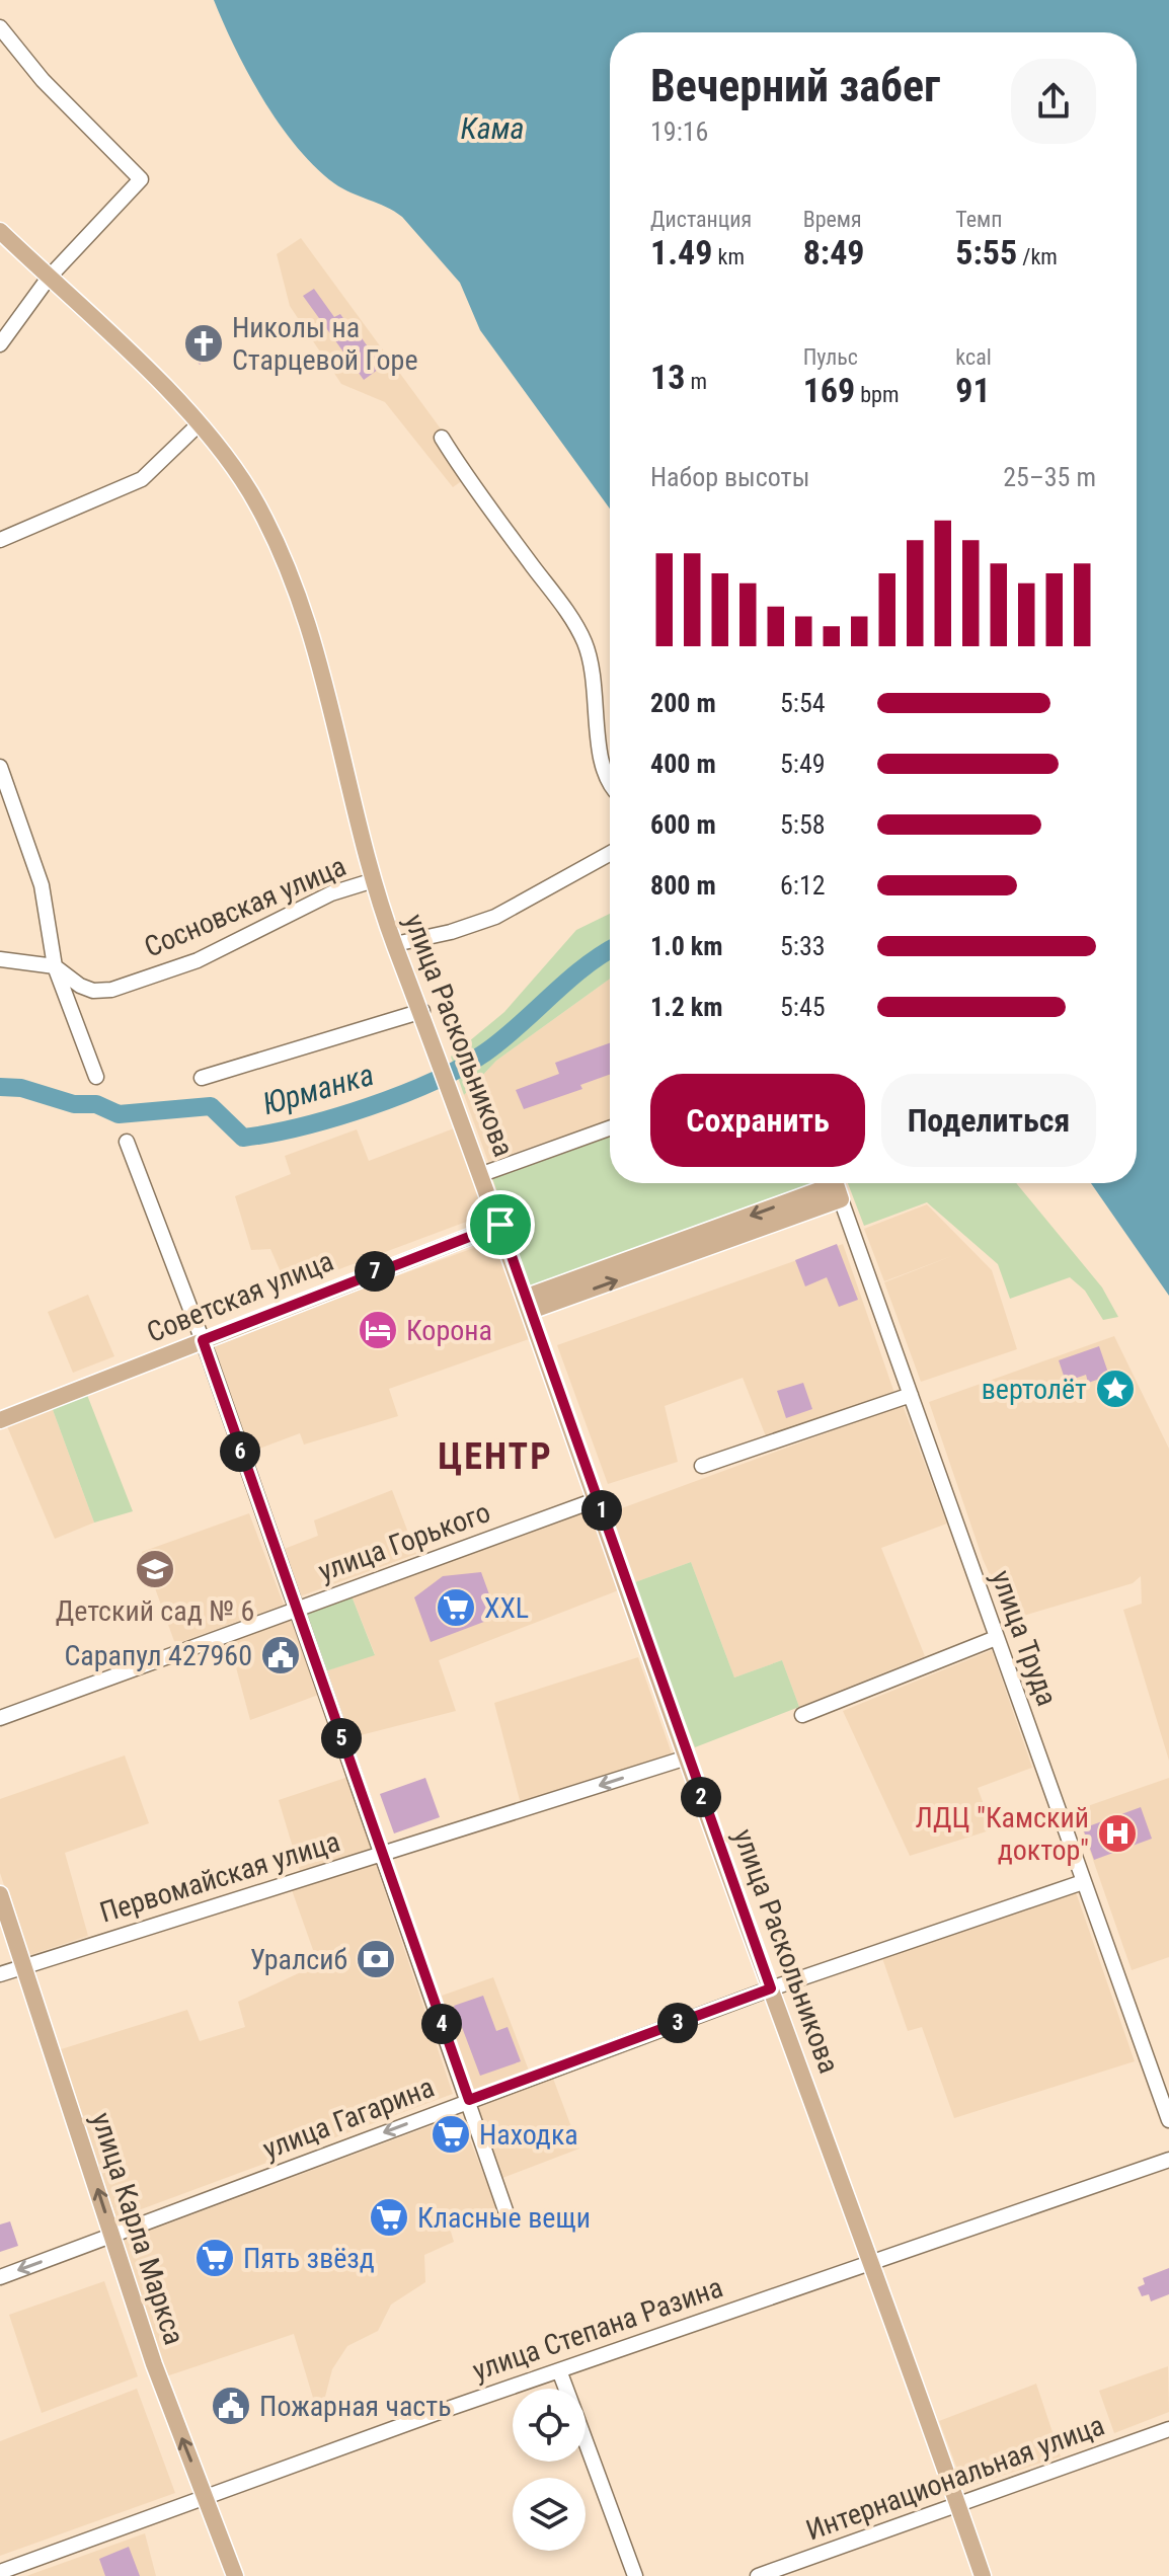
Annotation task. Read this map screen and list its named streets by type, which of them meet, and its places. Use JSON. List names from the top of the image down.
{
  "streets": {
    "main road": ["улица Раскольникова", "Советская улица", "улица Карла Маркса"],
    "street": [
      "Сосновская улица",
      "улица Горького",
      "улица Труда",
      "Первомайская улица",
      "улица Гагарина",
      "улица Степана Разина",
      "Интернациональная улица"
    ]
  },
  "crossings": [
    ["Сосновская улица", "улица Раскольникова"],
    ["улица Раскольникова", "Советская улица"],
    ["улица Раскольникова", "улица Горького"],
    ["улица Раскольникова", "Первомайская улица"],
    ["улица Раскольникова", "улица Гагарина"],
    ["улица Раскольникова", "улица Степана Разина"],
    ["улица Раскольникова", "Интернациональная улица"],
    ["улица Труда", "улица Гагарина"],
    ["Первомайская улица", "улица Карла Маркса"],
    ["улица Гагарина", "улица Карла Маркса"],
    ["улица Карла Маркса", "улица Степана Разина"]
  ],
  "one_way": ["Первомайская улица", "улица Гагарина", "улица Карла Маркса"],
  "districts": ["ЦЕНТР"],
  "water": ["Кама", "Юрманка"],
  "places": {
    "church": ["Николы на Старцевой Горе"],
    "hotel": ["Корона"],
    "place": ["вертолёт"],
    "school or university": ["Детский сад № 6"],
    "supermarket": [
      "XXL",
      "Находка",
      "Класные вещи",
      "Пять звёзд"
    ],
    "public building": ["Сарапул 427960", "Пожарная часть"],
    "hospital": ["ЛДЦ \"Камский доктор\""],
    "bank": ["Уралсиб"]
  },
  "page": {
    "heading": ["Вечерний забег", "19:16"],
    "stats": [
      ["Дистанция", "1.49 km"],
      ["Время", "8:49"],
      ["Темп", "5:55 /km"],
      ["13 m"],
      ["Пульс", "169 bpm"],
      ["kcal", "91"]
    ],
    "chart": ["Набор высоты", "25–35 m"],
    "list": [
      {
        "name": "200 m",
        "note": "5:54"
      },
      {
        "name": "400 m",
        "note": "5:49"
      },
      {
        "name": "600 m",
        "note": "5:58"
      },
      {
        "name": "800 m",
        "note": "6:12"
      },
      {
        "name": "1.0 km",
        "note": "5:33"
      },
      {
        "name": "1.2 km",
        "note": "5:45"
      }
    ],
    "buttons": ["Сохранить", "Поделиться"],
    "pins": [
      "7",
      "6",
      "1",
      "5",
      "2",
      "3",
      "4"
    ]
  }
}
